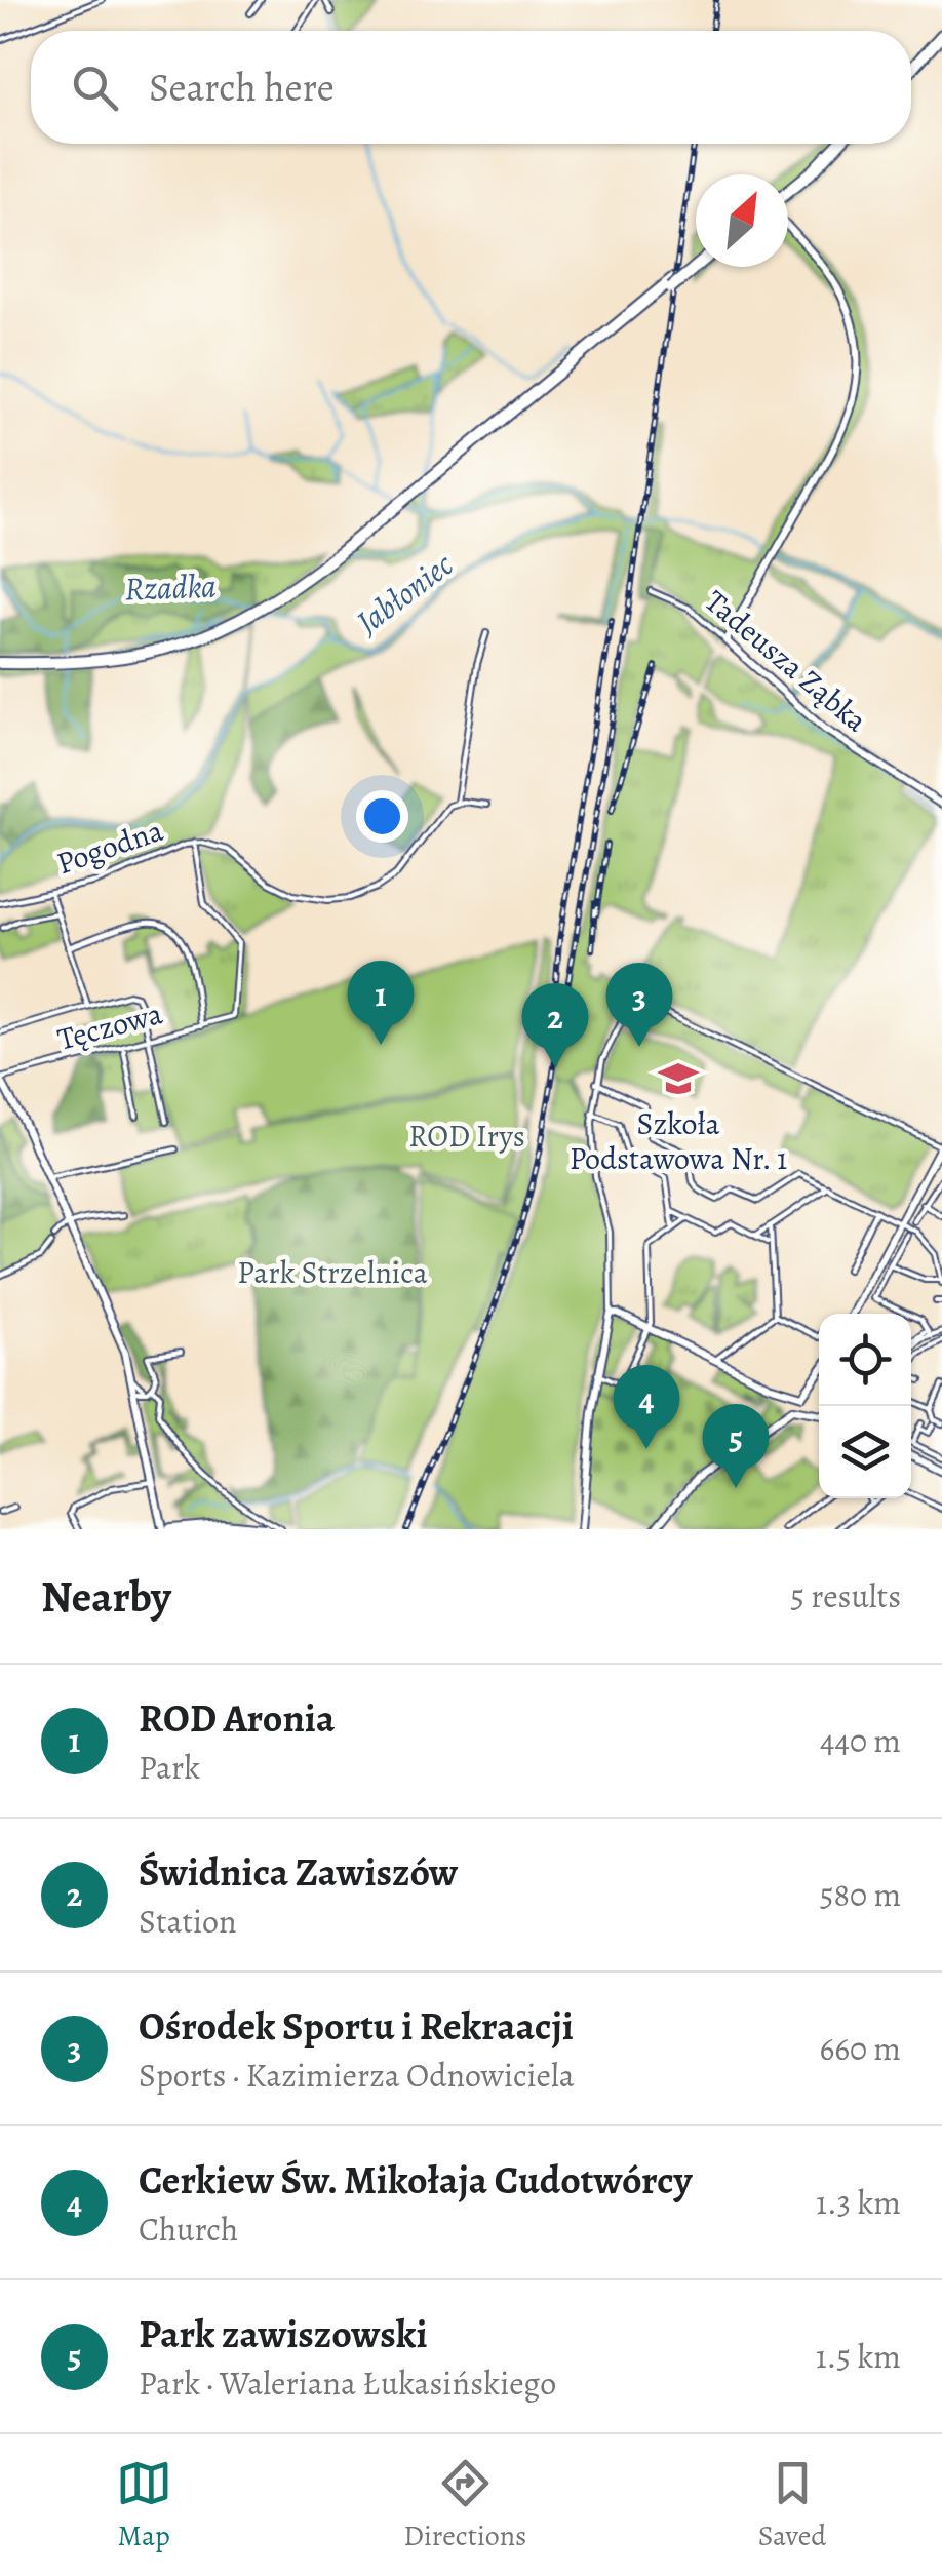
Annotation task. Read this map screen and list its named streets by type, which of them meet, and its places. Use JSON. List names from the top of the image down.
{
  "streets": {
    "street": ["Tadeusza Ząbka", "Pogodna", "Tęczowa"]
  },
  "crossings": [
    ["Pogodna", "Tęczowa"]
  ],
  "water": ["Rzadka", "Jabłoniec"],
  "parks": ["ROD Irys", "Park Strzelnica"],
  "places": {
    "school or university": ["Szkoła Podstawowa Nr. 1"]
  },
  "north": "top right",
  "page": {
    "search": "Search here",
    "pins": [
      "1",
      "3",
      "2",
      "4",
      "5"
    ],
    "heading": ["Nearby", "5 results"],
    "list": [
      {
        "mark": "1",
        "name": "ROD Aronia",
        "note": "Park",
        "value": "440 m"
      },
      {
        "mark": "2",
        "name": "Świdnica Zawiszów",
        "note": "Station",
        "value": "580 m"
      },
      {
        "mark": "3",
        "name": "Ośrodek Sportu i Rekraacji",
        "note": "Sports · Kazimierza Odnowiciela",
        "value": "660 m"
      },
      {
        "mark": "4",
        "name": "Cerkiew Św. Mikołaja Cudotwórcy",
        "note": "Church",
        "value": "1.3 km"
      },
      {
        "mark": "5",
        "name": "Park zawiszowski",
        "note": "Park · Waleriana Łukasińskiego",
        "value": "1.5 km"
      }
    ],
    "nav": ["Map", "Directions", "Saved"]
  }
}
